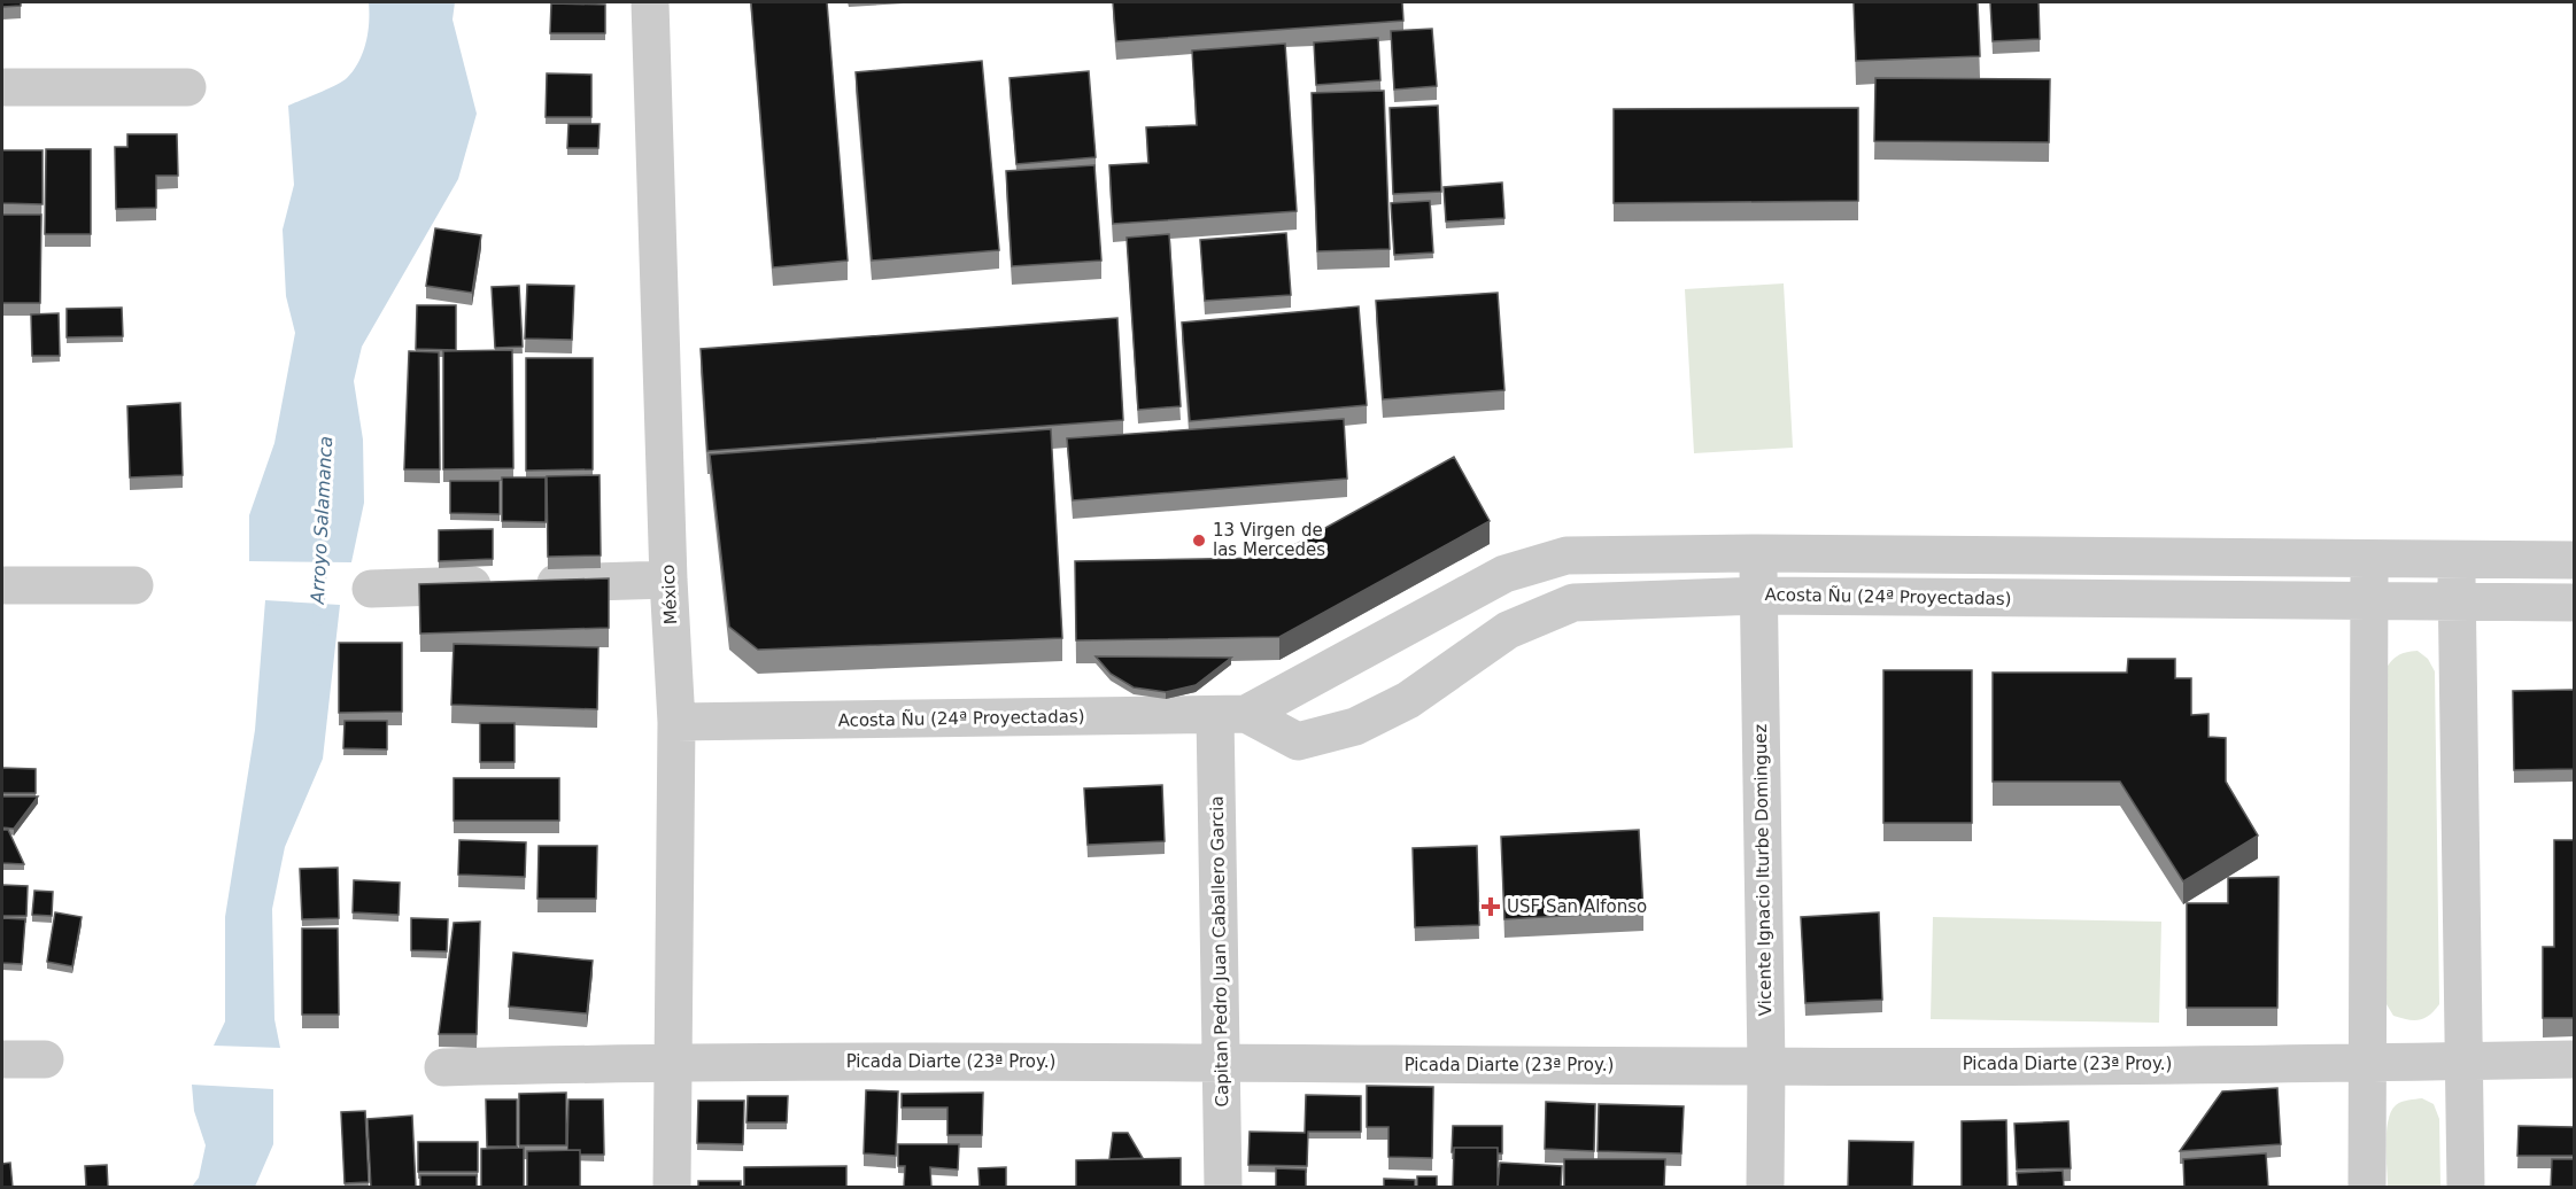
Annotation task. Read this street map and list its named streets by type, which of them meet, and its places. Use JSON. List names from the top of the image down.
{
  "streets": {
    "street": [
      "México",
      "Acosta Ñu (24ª Proyectadas)",
      "Vicente Ignacio Iturbe Dominguez",
      "Capitan Pedro Juan Caballero Garcia",
      "Picada Diarte (23ª Proy.)"
    ]
  },
  "crossings": [
    ["México", "Acosta Ñu (24ª Proyectadas)"],
    ["México", "Picada Diarte (23ª Proy.)"],
    ["Acosta Ñu (24ª Proyectadas)", "Vicente Ignacio Iturbe Dominguez"],
    ["Acosta Ñu (24ª Proyectadas)", "Capitan Pedro Juan Caballero Garcia"],
    ["Vicente Ignacio Iturbe Dominguez", "Picada Diarte (23ª Proy.)"],
    ["Capitan Pedro Juan Caballero Garcia", "Picada Diarte (23ª Proy.)"]
  ],
  "water": ["Arroyo Salamanca"],
  "places": {
    "other": ["13 Virgen de las Mercedes"],
    "health": ["USF San Alfonso"]
  }
}
